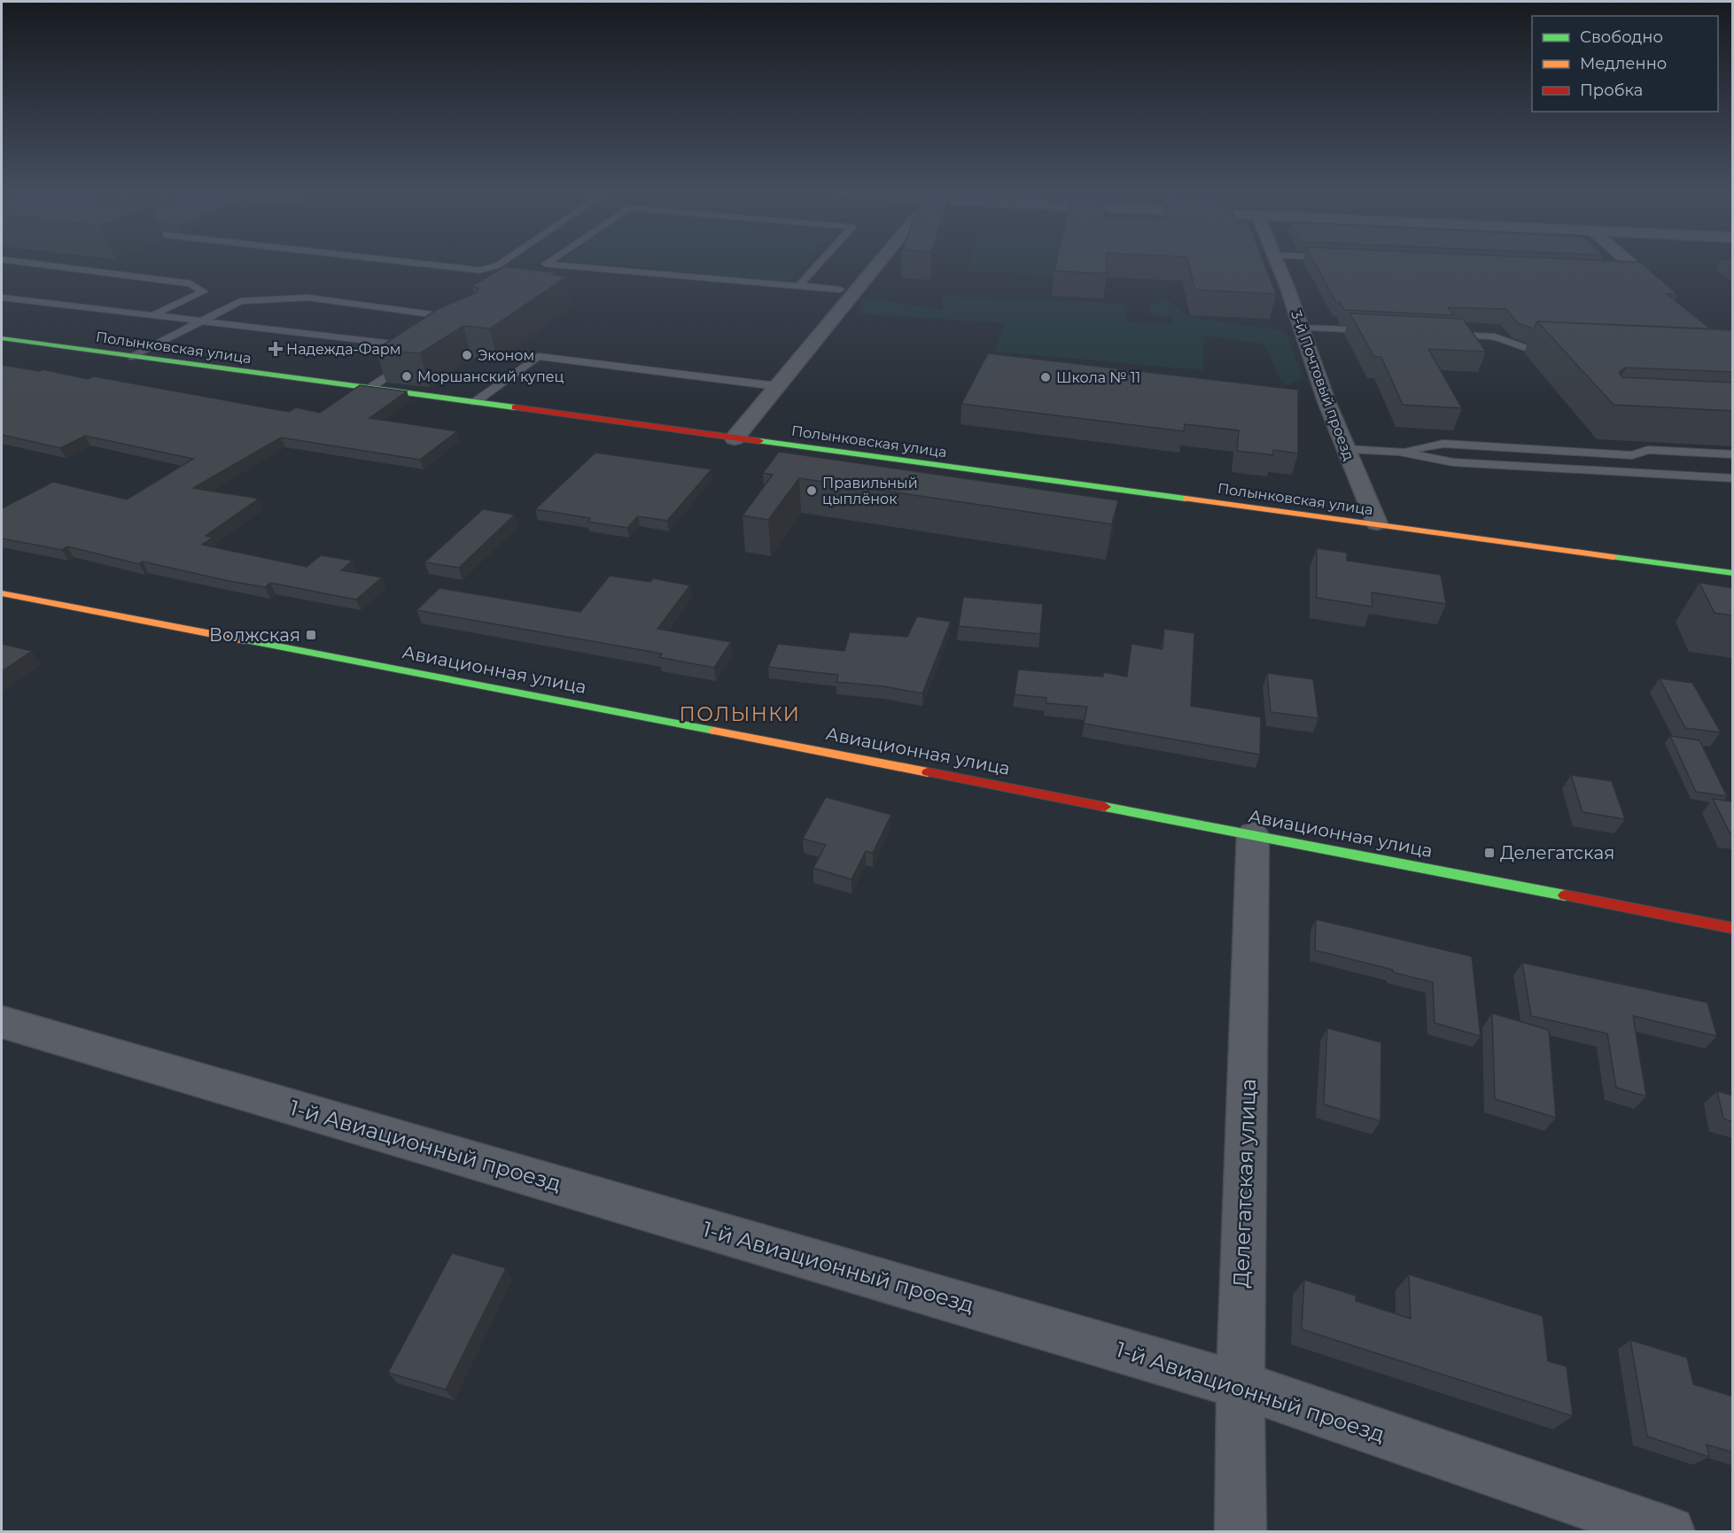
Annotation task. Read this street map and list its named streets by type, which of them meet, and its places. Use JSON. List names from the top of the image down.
{
  "streets": {
    "street": [
      "Полынковская улица",
      "3-й Почтовый проезд",
      "Авиационная улица",
      "1-й Авиационный проезд",
      "Делегатская улица"
    ]
  },
  "crossings": [
    ["Полынковская улица", "3-й Почтовый проезд"],
    ["Авиационная улица", "Делегатская улица"],
    ["1-й Авиационный проезд", "Делегатская улица"]
  ],
  "districts": ["ПОЛЫНКИ"],
  "places": {
    "health": ["Надежда-Фарм"],
    "other": [
      "Эконом",
      "Моршанский купец",
      "Школа № 11",
      "Правильный цыплёнок"
    ],
    "transit": ["Волжская", "Делегатская"]
  },
  "legend": ["Свободно", "Медленно", "Пробка"]
}
